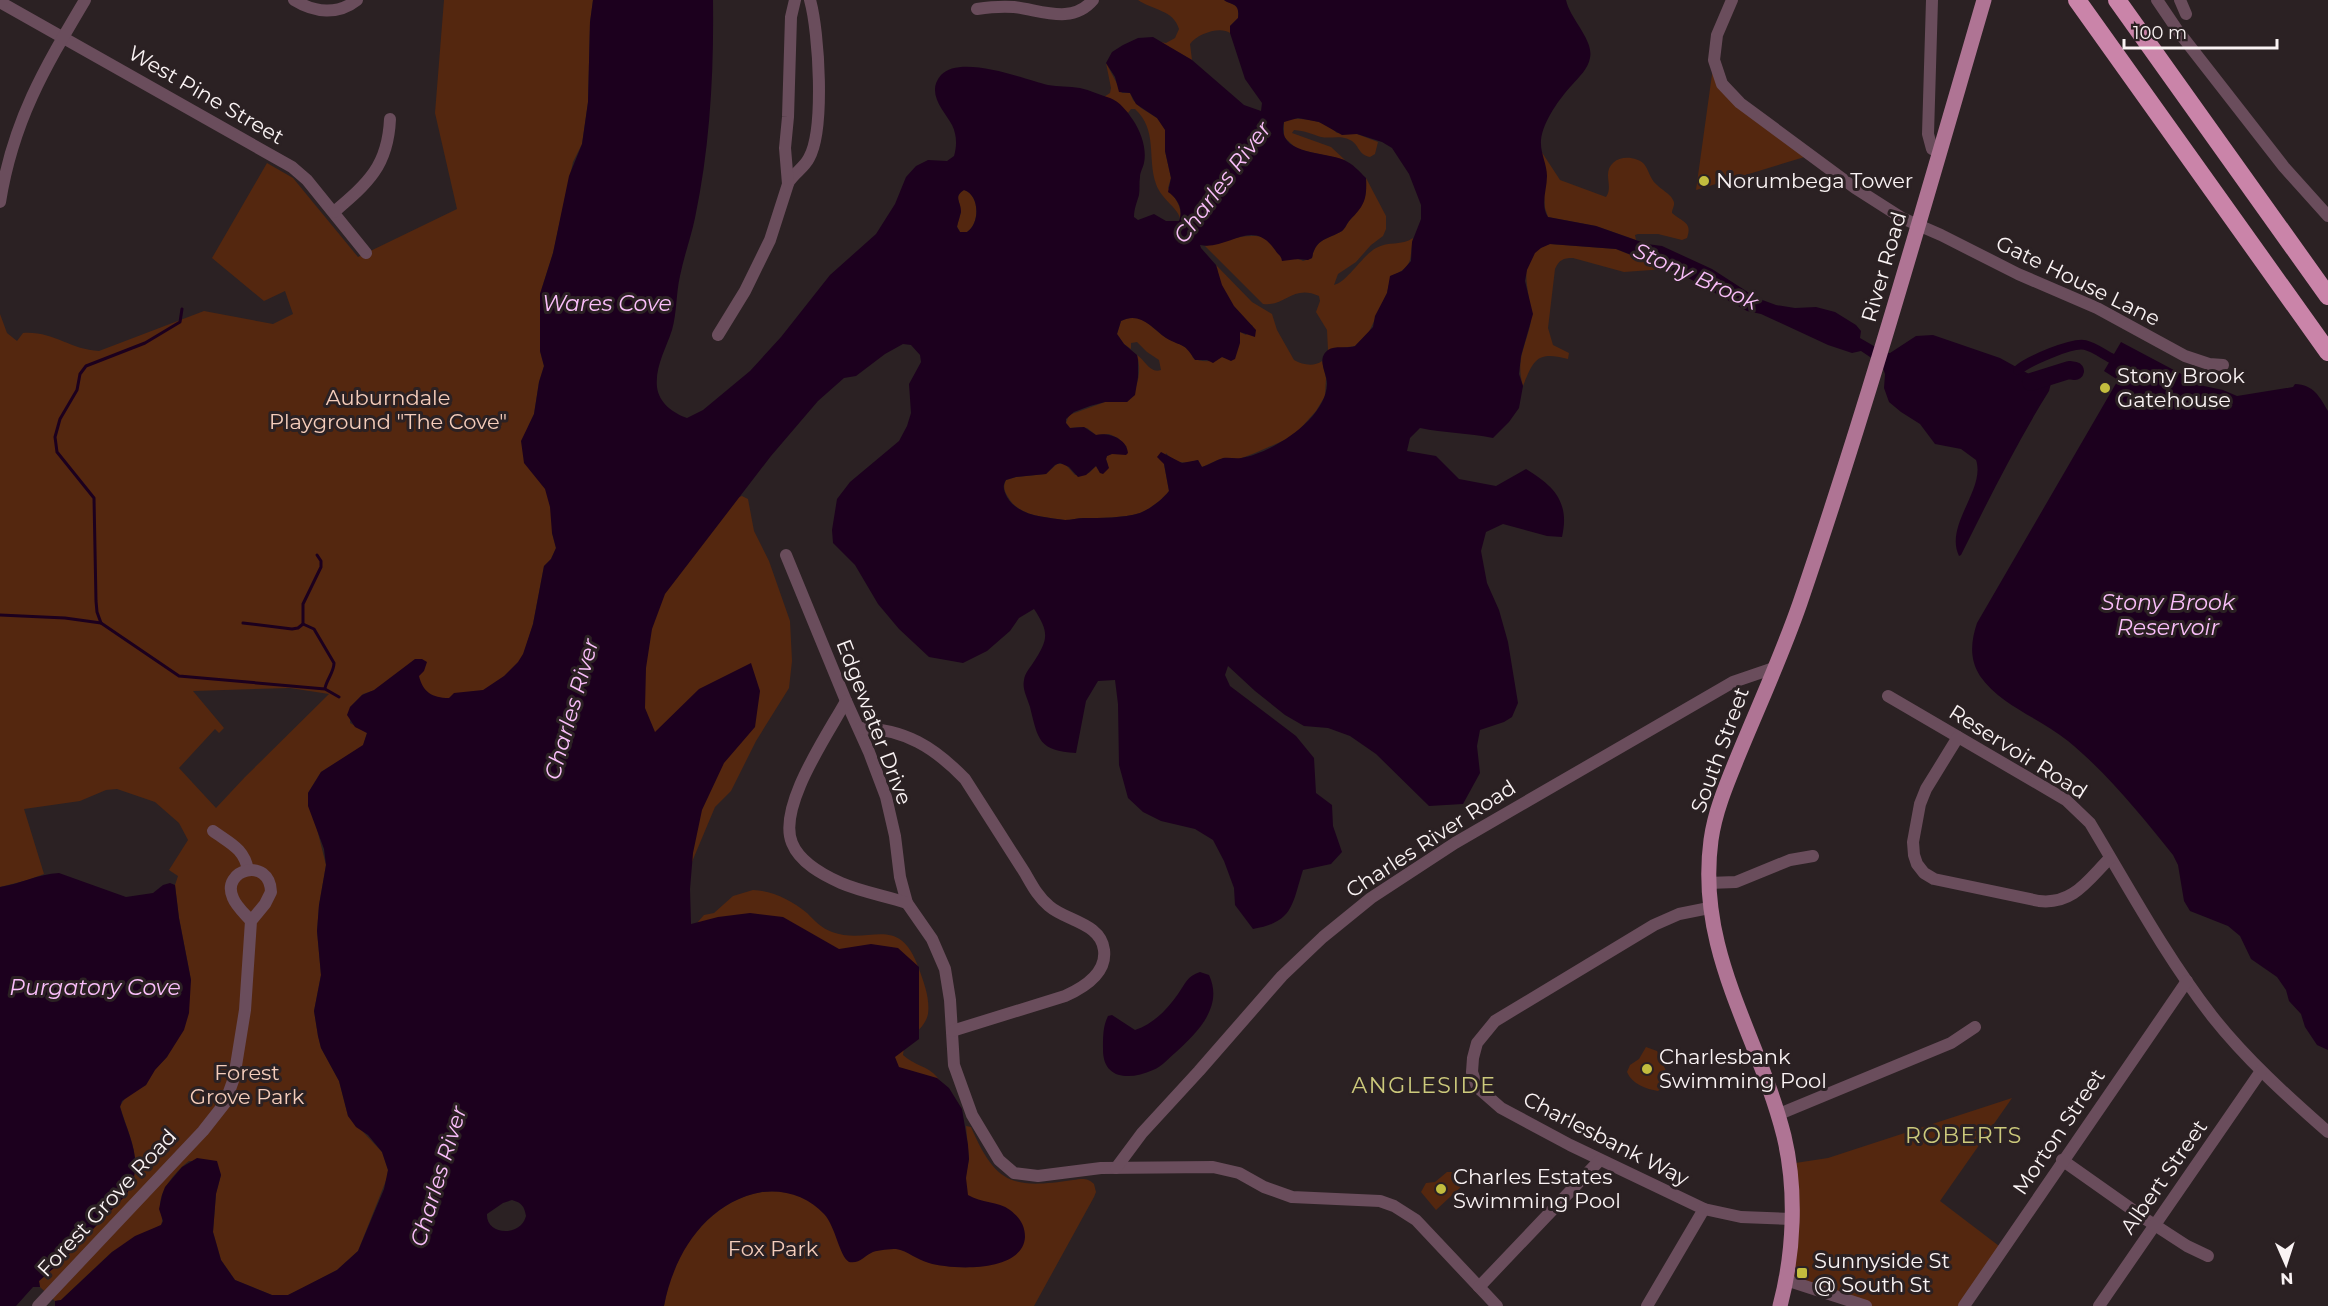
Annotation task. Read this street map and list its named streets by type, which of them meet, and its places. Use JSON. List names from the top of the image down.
{
  "streets": {
    "main road": ["River Road", "South Street"],
    "street": [
      "West Pine Street",
      "Gate House Lane",
      "Edgewater Drive",
      "Reservoir Road",
      "Charles River Road",
      "Morton Street",
      "Charlesbank Way",
      "Albert Street",
      "Forest Grove Road"
    ]
  },
  "crossings": [
    ["River Road", "Gate House Lane"],
    ["River Road", "South Street"],
    ["Edgewater Drive", "Charles River Road"],
    ["South Street", "Charles River Road"],
    ["South Street", "Charlesbank Way"],
    ["Reservoir Road", "Morton Street"],
    ["Reservoir Road", "Albert Street"]
  ],
  "districts": ["ANGLESIDE", "ROBERTS"],
  "water": [
    "Charles River",
    "Stony Brook",
    "Wares Cove",
    "Stony Brook Reservoir",
    "Purgatory Cove"
  ],
  "parks": ["Auburndale Playground \"The Cove\"", "Forest Grove Park", "Fox Park"],
  "places": {
    "other": [
      "Norumbega Tower",
      "Stony Brook Gatehouse",
      "Charlesbank Swimming Pool",
      "Charles Estates Swimming Pool"
    ],
    "transit": ["Sunnyside St @ South St"]
  },
  "scale_bar": "100 m",
  "north": "bottom"
}
